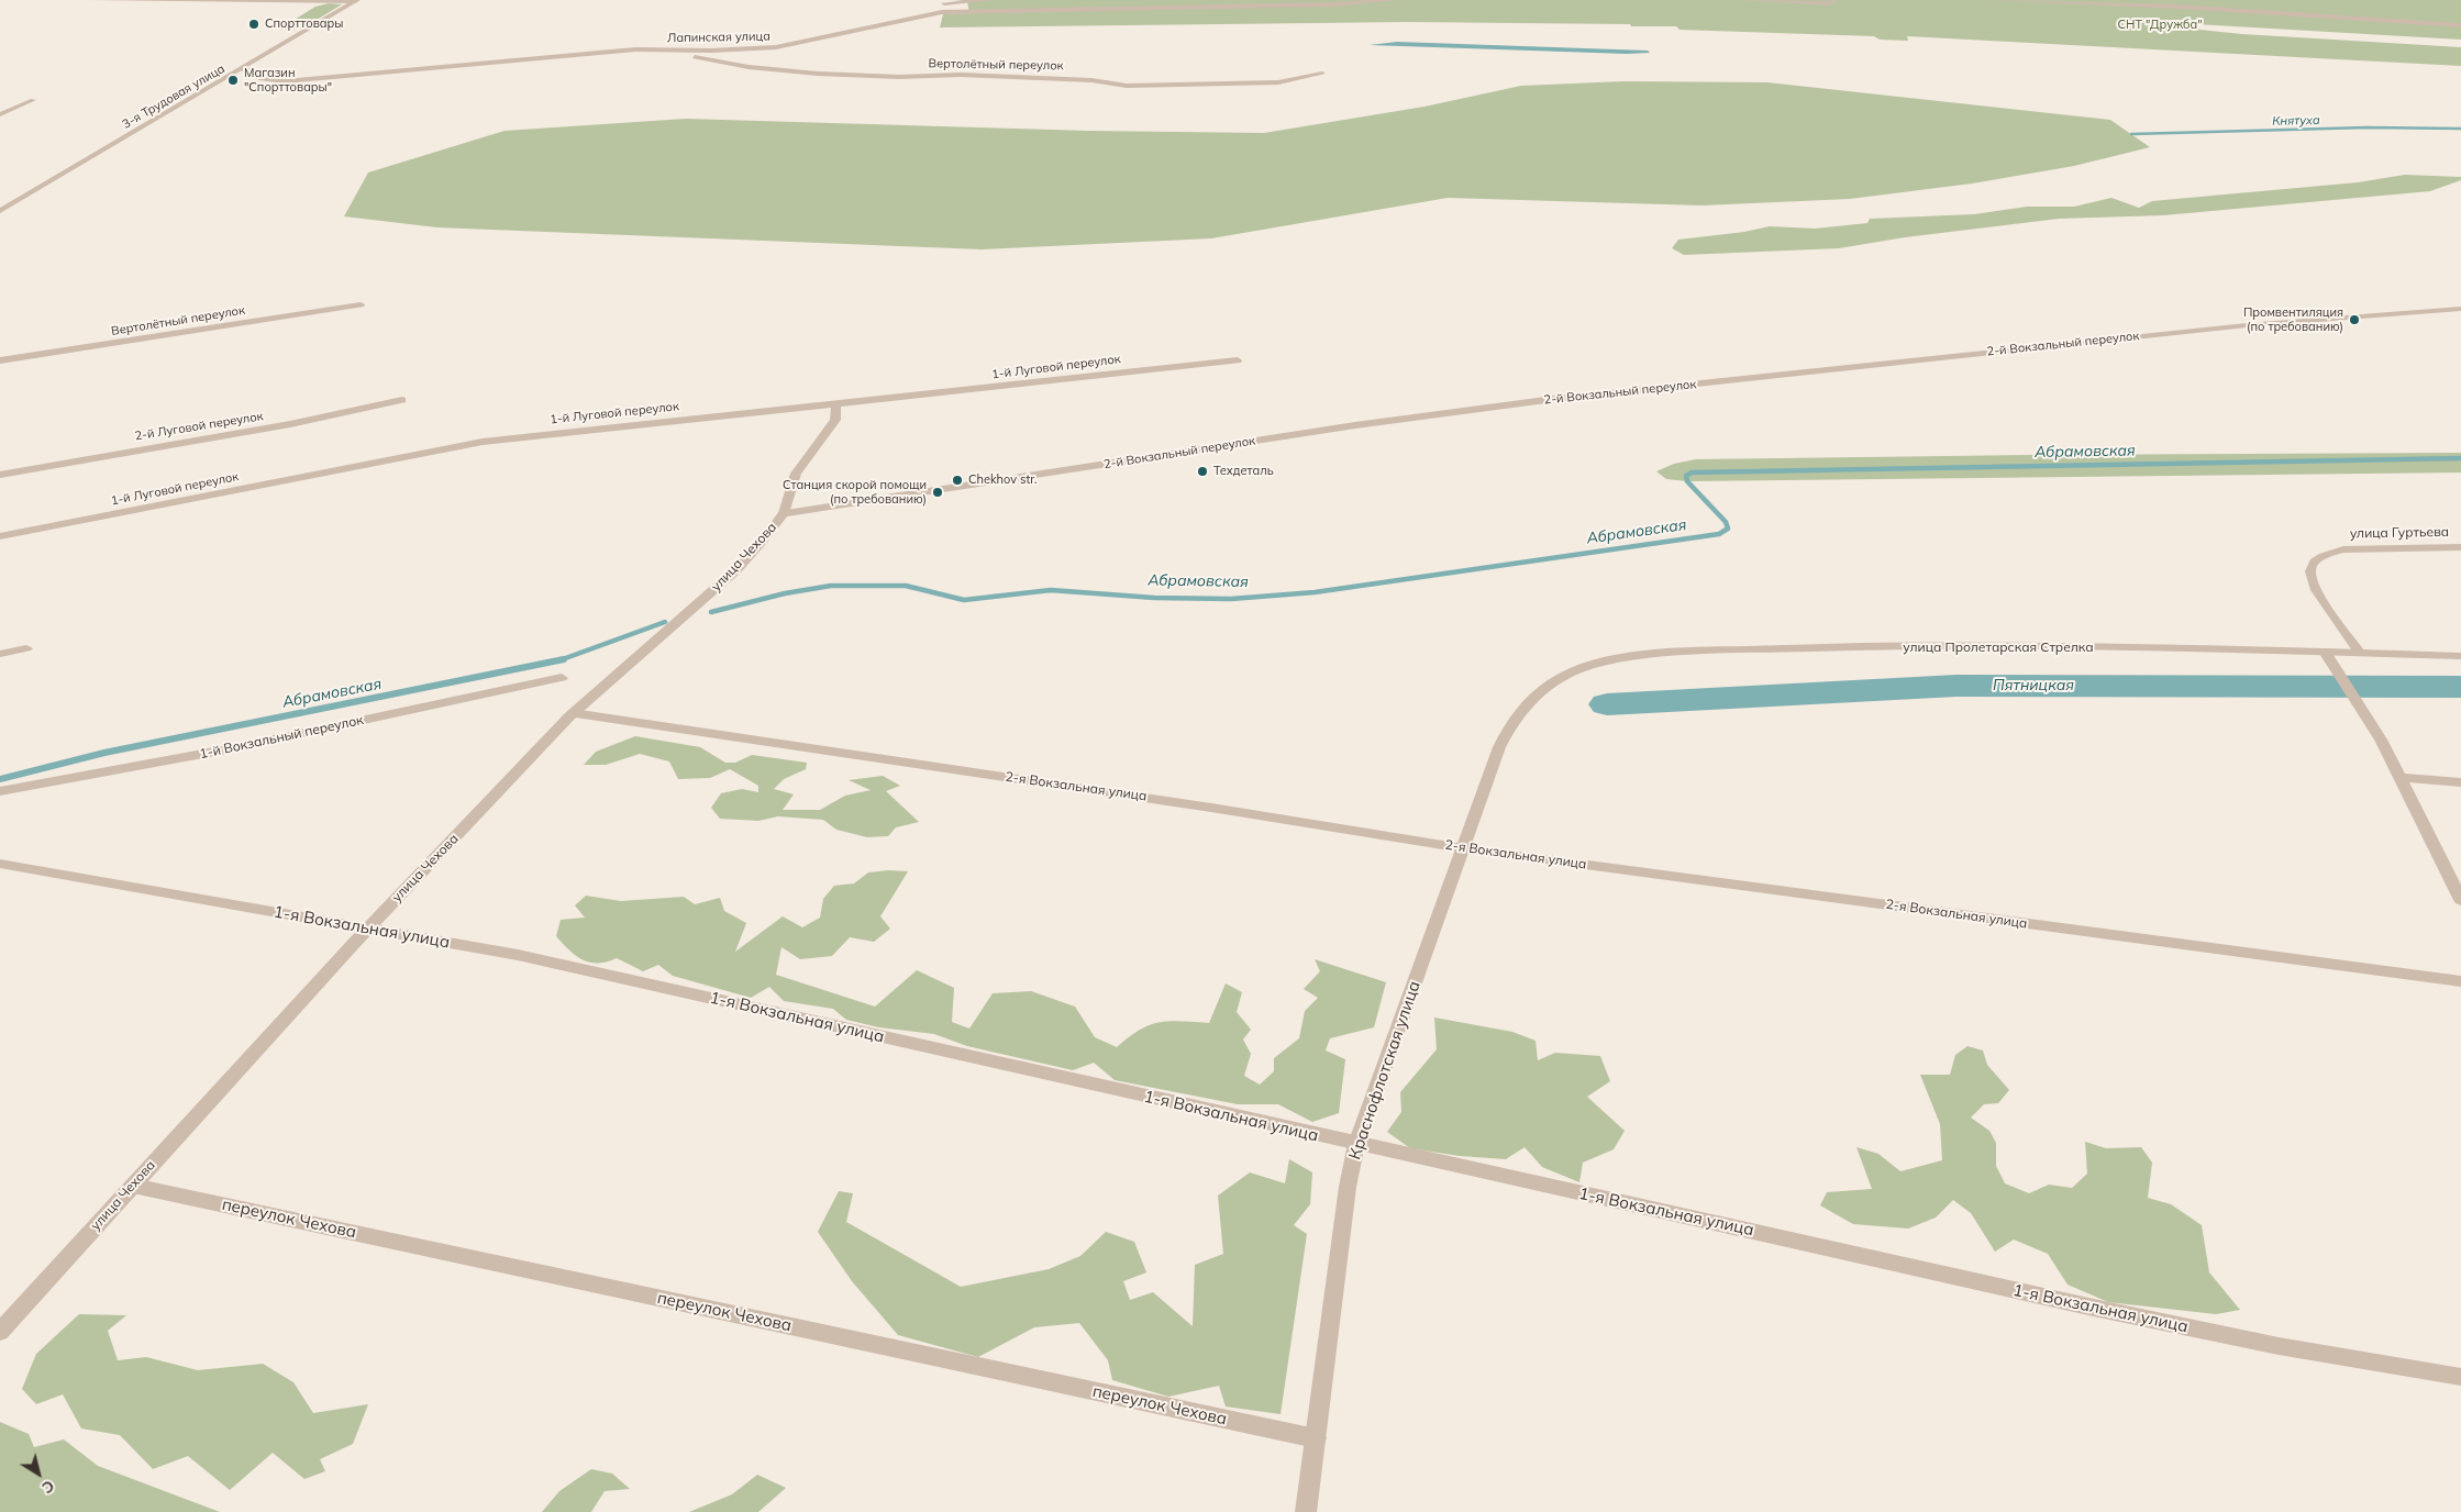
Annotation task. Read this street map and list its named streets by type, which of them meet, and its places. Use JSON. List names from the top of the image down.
{
  "streets": {
    "street": [
      "Лапинская улица",
      "Вертолётный переулок",
      "3-я Трудовая улица",
      "2-й Вокзальный переулок",
      "1-й Луговой переулок",
      "2-й Луговой переулок",
      "улица Гуртьева",
      "улица Чехова",
      "улица Пролетарская Стрелка",
      "1-й Вокзальный переулок",
      "2-я Вокзальная улица",
      "1-я Вокзальная улица",
      "Краснофлотская улица",
      "переулок Чехова"
    ]
  },
  "crossings": [
    ["Лапинская улица", "Вертолётный переулок"],
    ["Лапинская улица", "3-я Трудовая улица"],
    ["2-й Вокзальный переулок", "улица Чехова"],
    ["1-й Луговой переулок", "улица Чехова"],
    ["улица Гуртьева", "улица Пролетарская Стрелка"],
    ["улица Чехова", "2-я Вокзальная улица"],
    ["улица Чехова", "1-я Вокзальная улица"],
    ["улица Чехова", "переулок Чехова"],
    ["улица Пролетарская Стрелка", "Краснофлотская улица"],
    ["2-я Вокзальная улица", "Краснофлотская улица"],
    ["1-я Вокзальная улица", "Краснофлотская улица"],
    ["Краснофлотская улица", "переулок Чехова"]
  ],
  "water": ["Княтуха", "Абрамовская", "Пятницкая"],
  "parks": ["СНТ \"Дружба\""],
  "places": [
    "Спорттовары",
    "Магазин \"Спорттовары\"",
    "Промвентиляция (по требованию)",
    "Техдеталь",
    "Chekhov str.",
    "Станция скорой помощи (по требованию)"
  ],
  "north": "bottom right"
}
